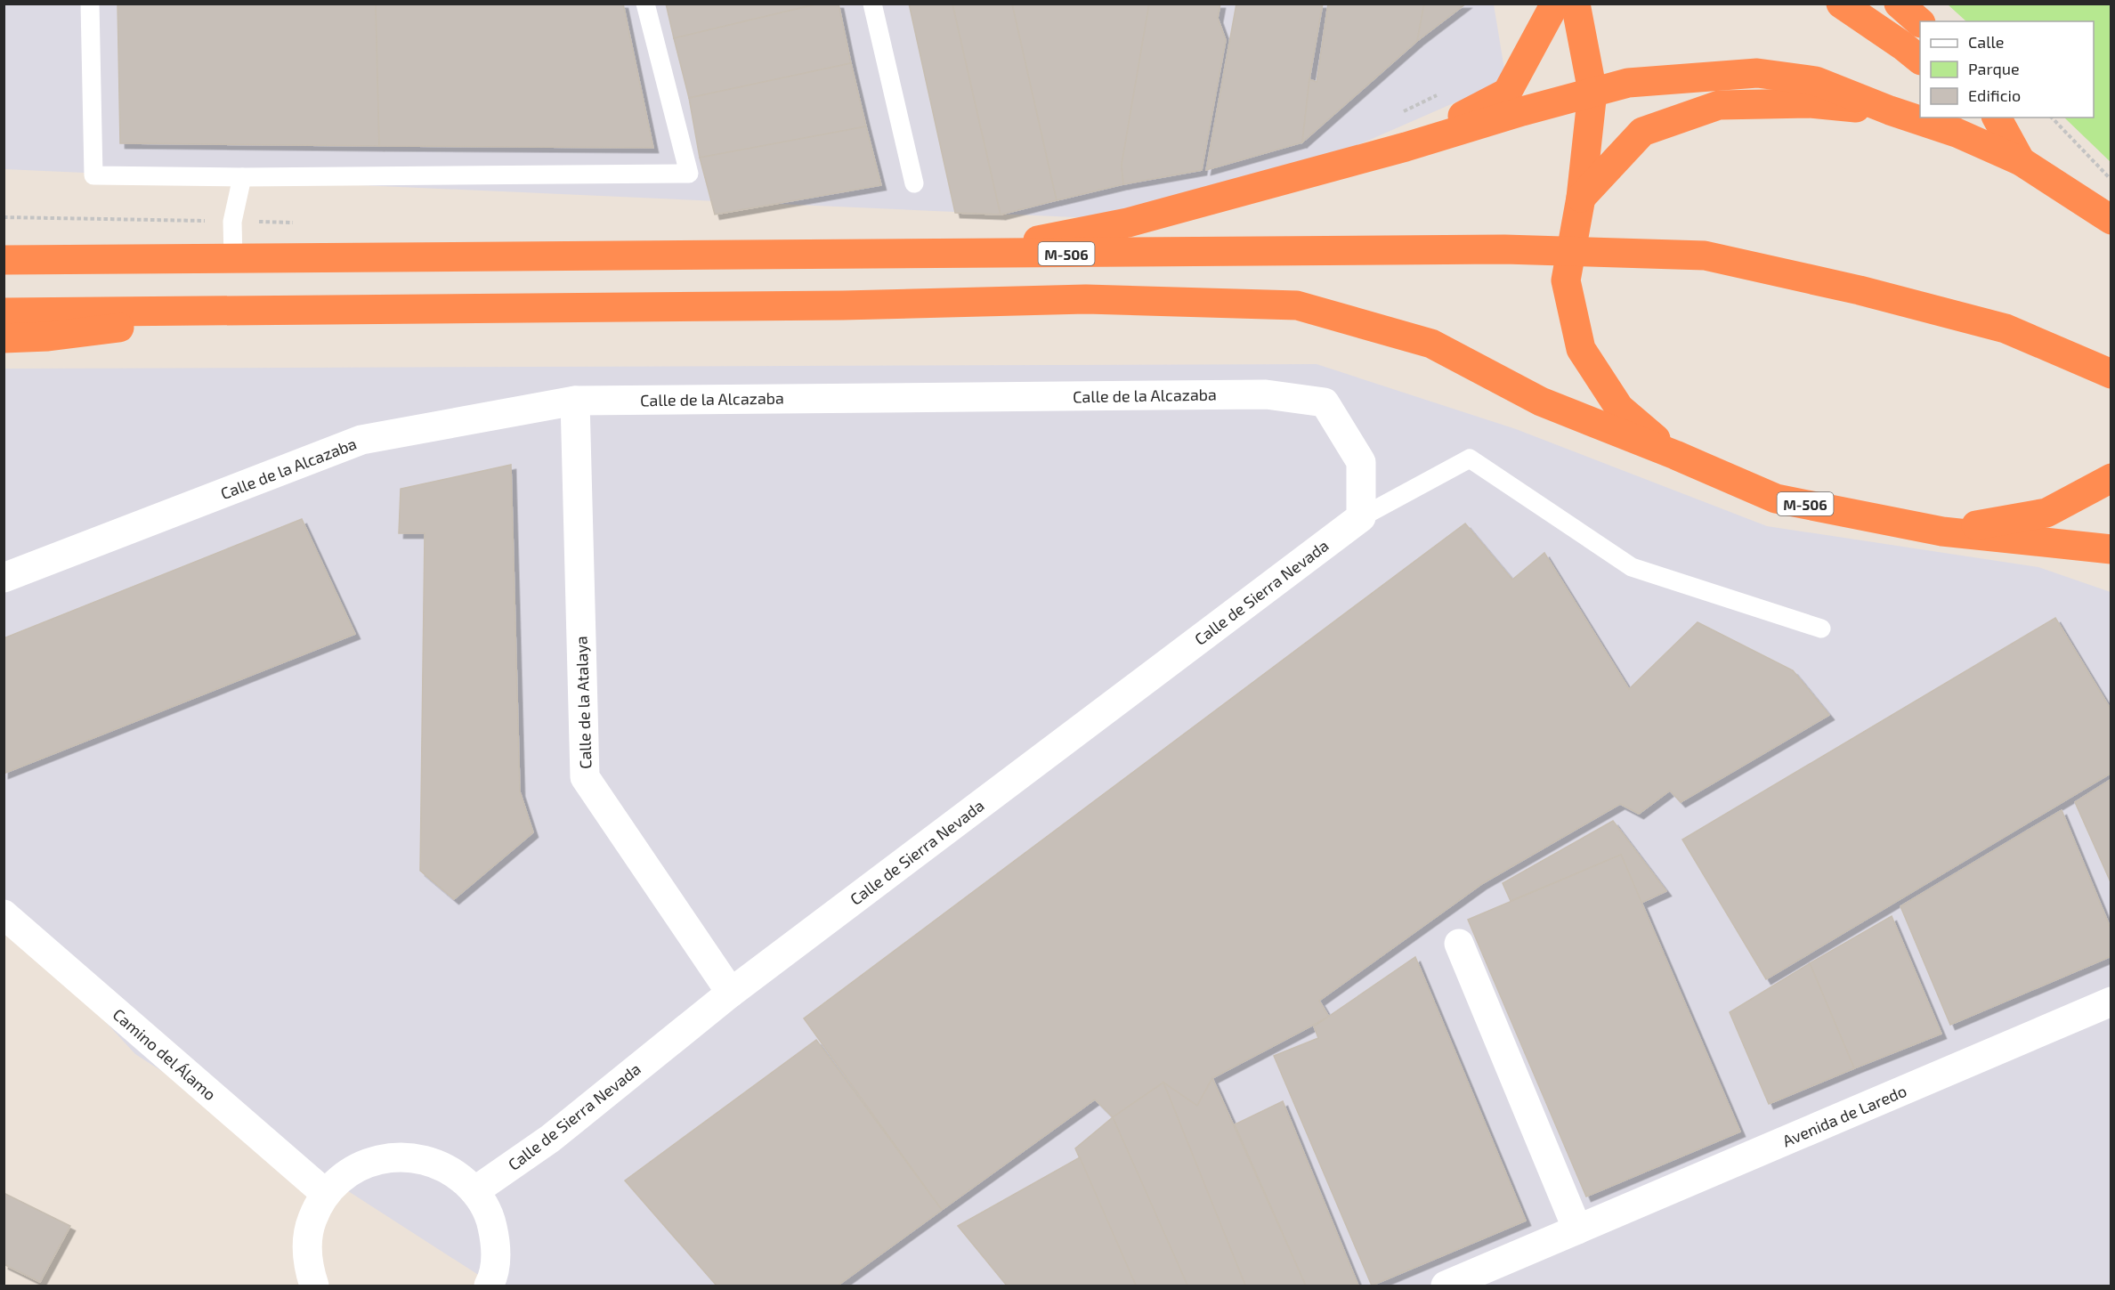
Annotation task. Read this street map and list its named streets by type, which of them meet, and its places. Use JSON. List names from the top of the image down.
{
  "streets": {
    "highway": ["M-506"],
    "street": [
      "Calle de la Alcazaba",
      "Calle de Sierra Nevada",
      "Calle de la Atalaya",
      "Camino del Álamo",
      "Avenida de Laredo"
    ]
  },
  "crossings": [
    ["Calle de la Alcazaba", "Calle de Sierra Nevada"],
    ["Calle de la Alcazaba", "Calle de la Atalaya"],
    ["Calle de Sierra Nevada", "Calle de la Atalaya"]
  ],
  "legend": ["Calle", "Parque", "Edificio"]
}
